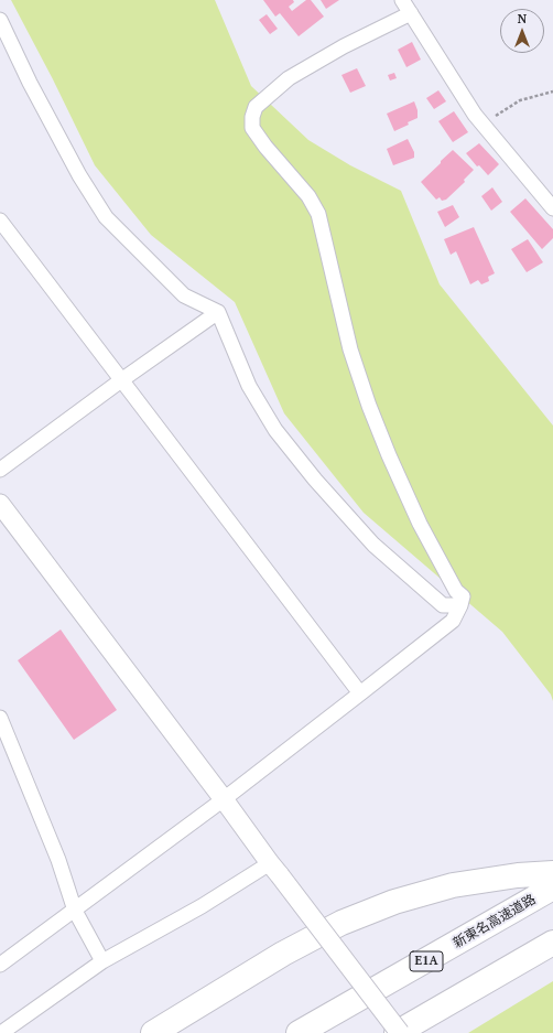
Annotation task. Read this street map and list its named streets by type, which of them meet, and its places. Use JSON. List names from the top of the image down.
{
  "streets": {
    "highway": ["新東名高速道路", "E1A"]
  },
  "north": "top"
}
